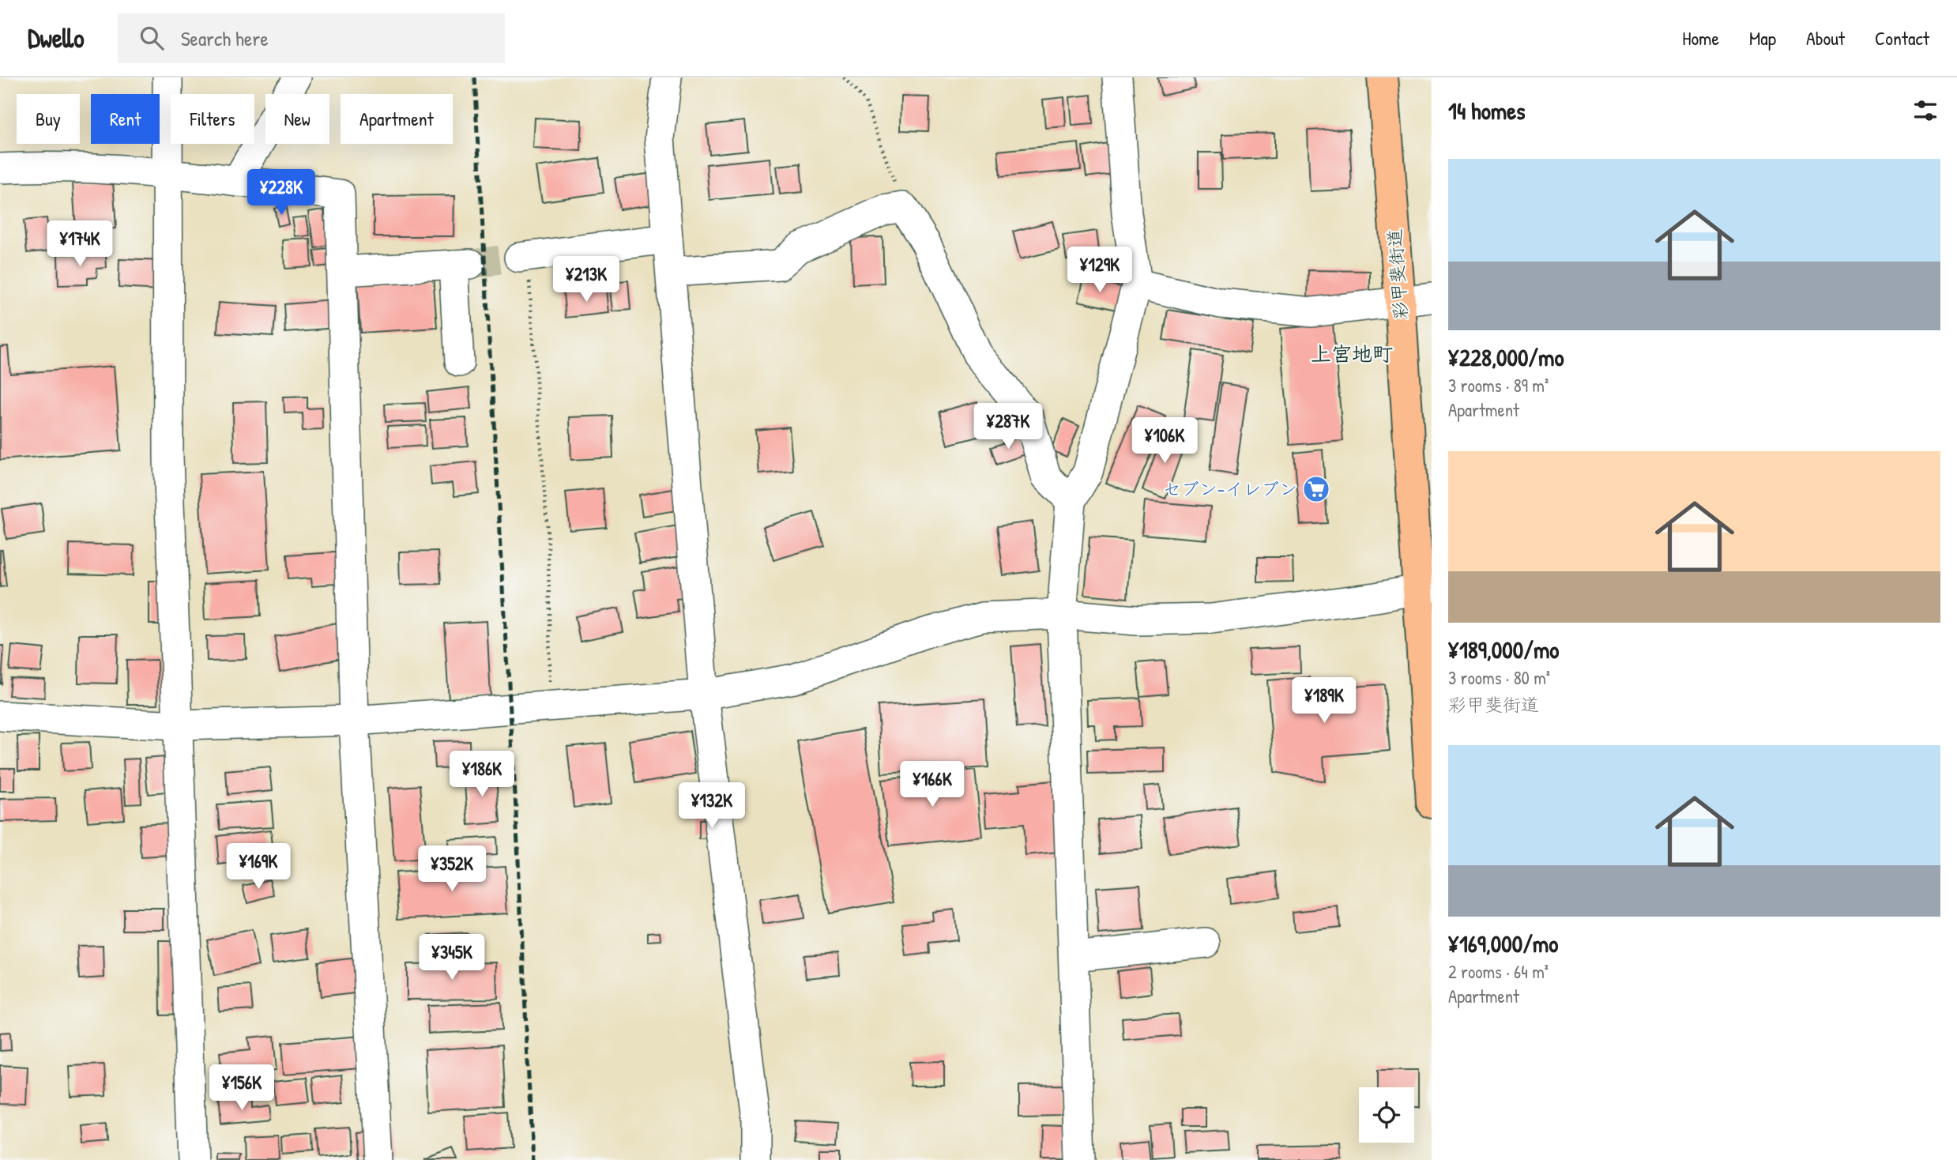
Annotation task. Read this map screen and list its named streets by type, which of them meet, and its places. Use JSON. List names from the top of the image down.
{
  "streets": {
    "highway": ["彩甲斐街道"]
  },
  "districts": ["上宮地町"],
  "places": {
    "supermarket": ["セブン-イレブン"]
  },
  "page": {
    "header": "Dwello",
    "search": "Search here",
    "nav": [
      "Home",
      "Map",
      "About",
      "Contact"
    ],
    "heading": "14 homes",
    "chip": [
      "Buy",
      "Rent",
      "Filters",
      "New",
      "Apartment"
    ],
    "list": [
      {
        "name": "¥228,000/mo",
        "note": "3 rooms · 89 m² · Apartment"
      },
      {
        "name": "¥189,000/mo",
        "note": "3 rooms · 80 m² · 彩甲斐街道"
      },
      {
        "name": "¥169,000/mo",
        "note": "2 rooms · 64 m² · Apartment"
      }
    ],
    "price": [
      "¥228K",
      "¥174K",
      "¥129K",
      "¥213K",
      "¥287K",
      "¥106K",
      "¥189K",
      "¥186K",
      "¥166K",
      "¥132K",
      "¥169K",
      "¥352K",
      "¥345K",
      "¥156K"
    ]
  }
}
